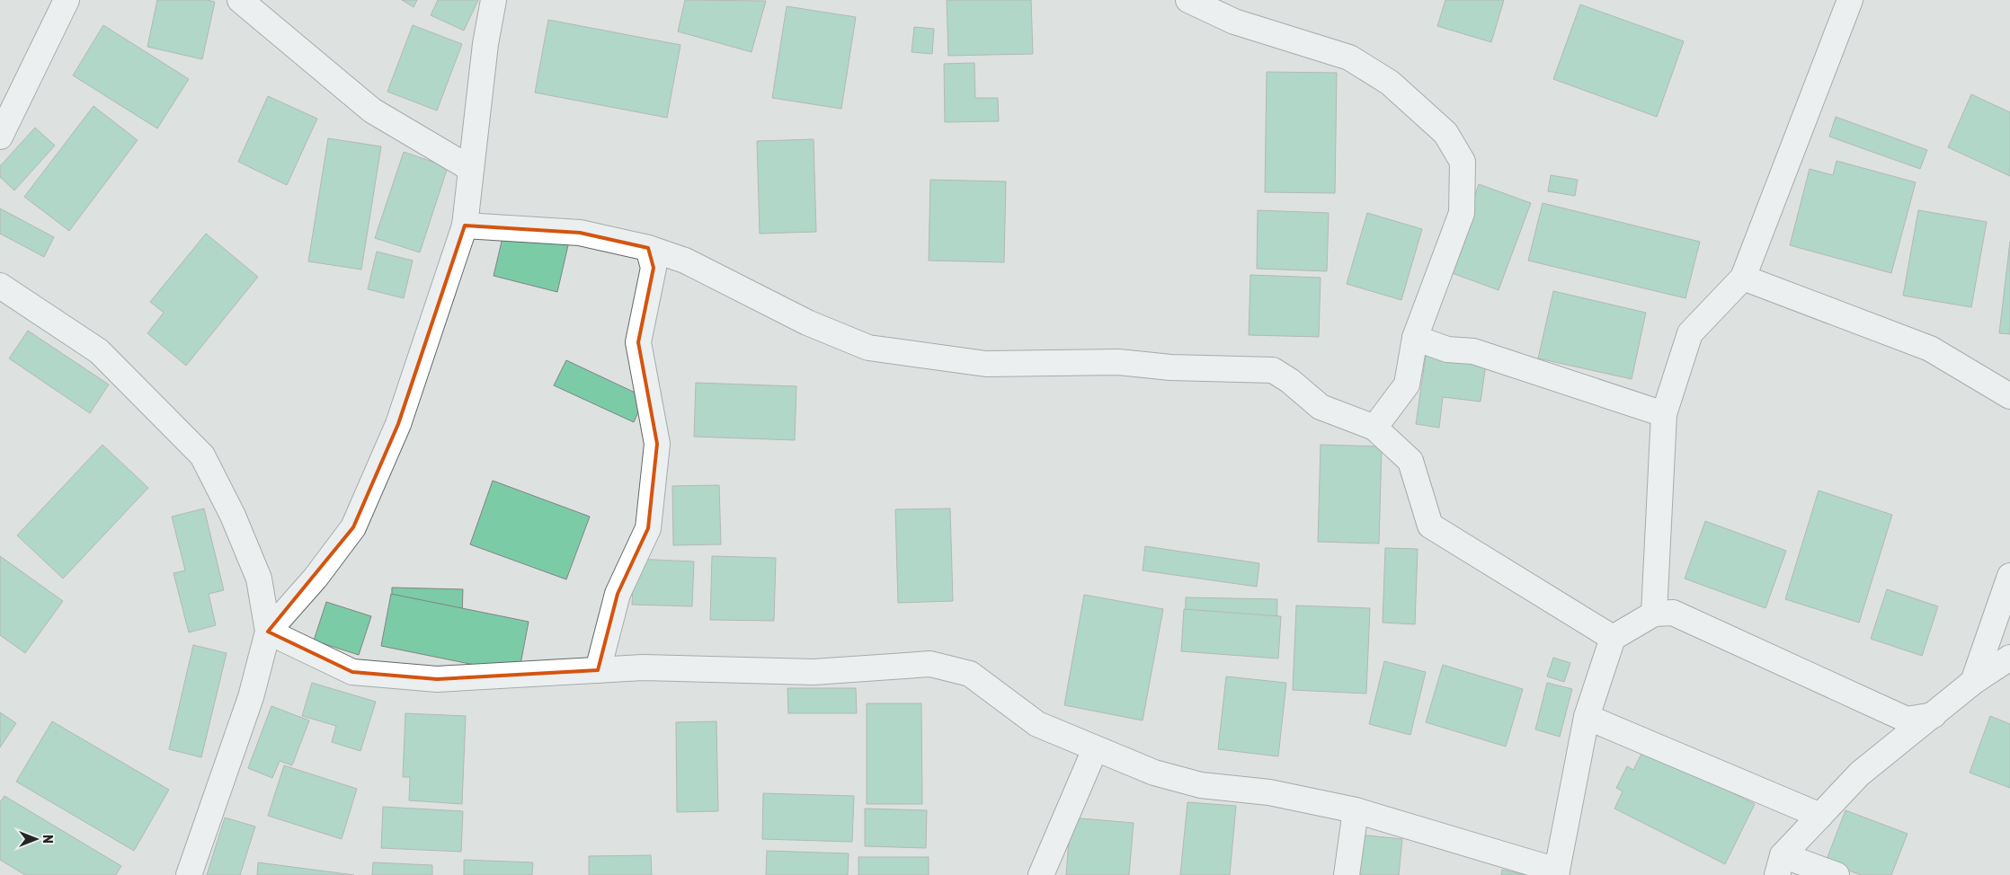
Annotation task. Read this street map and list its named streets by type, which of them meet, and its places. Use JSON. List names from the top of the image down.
{
  "north": "right"
}
